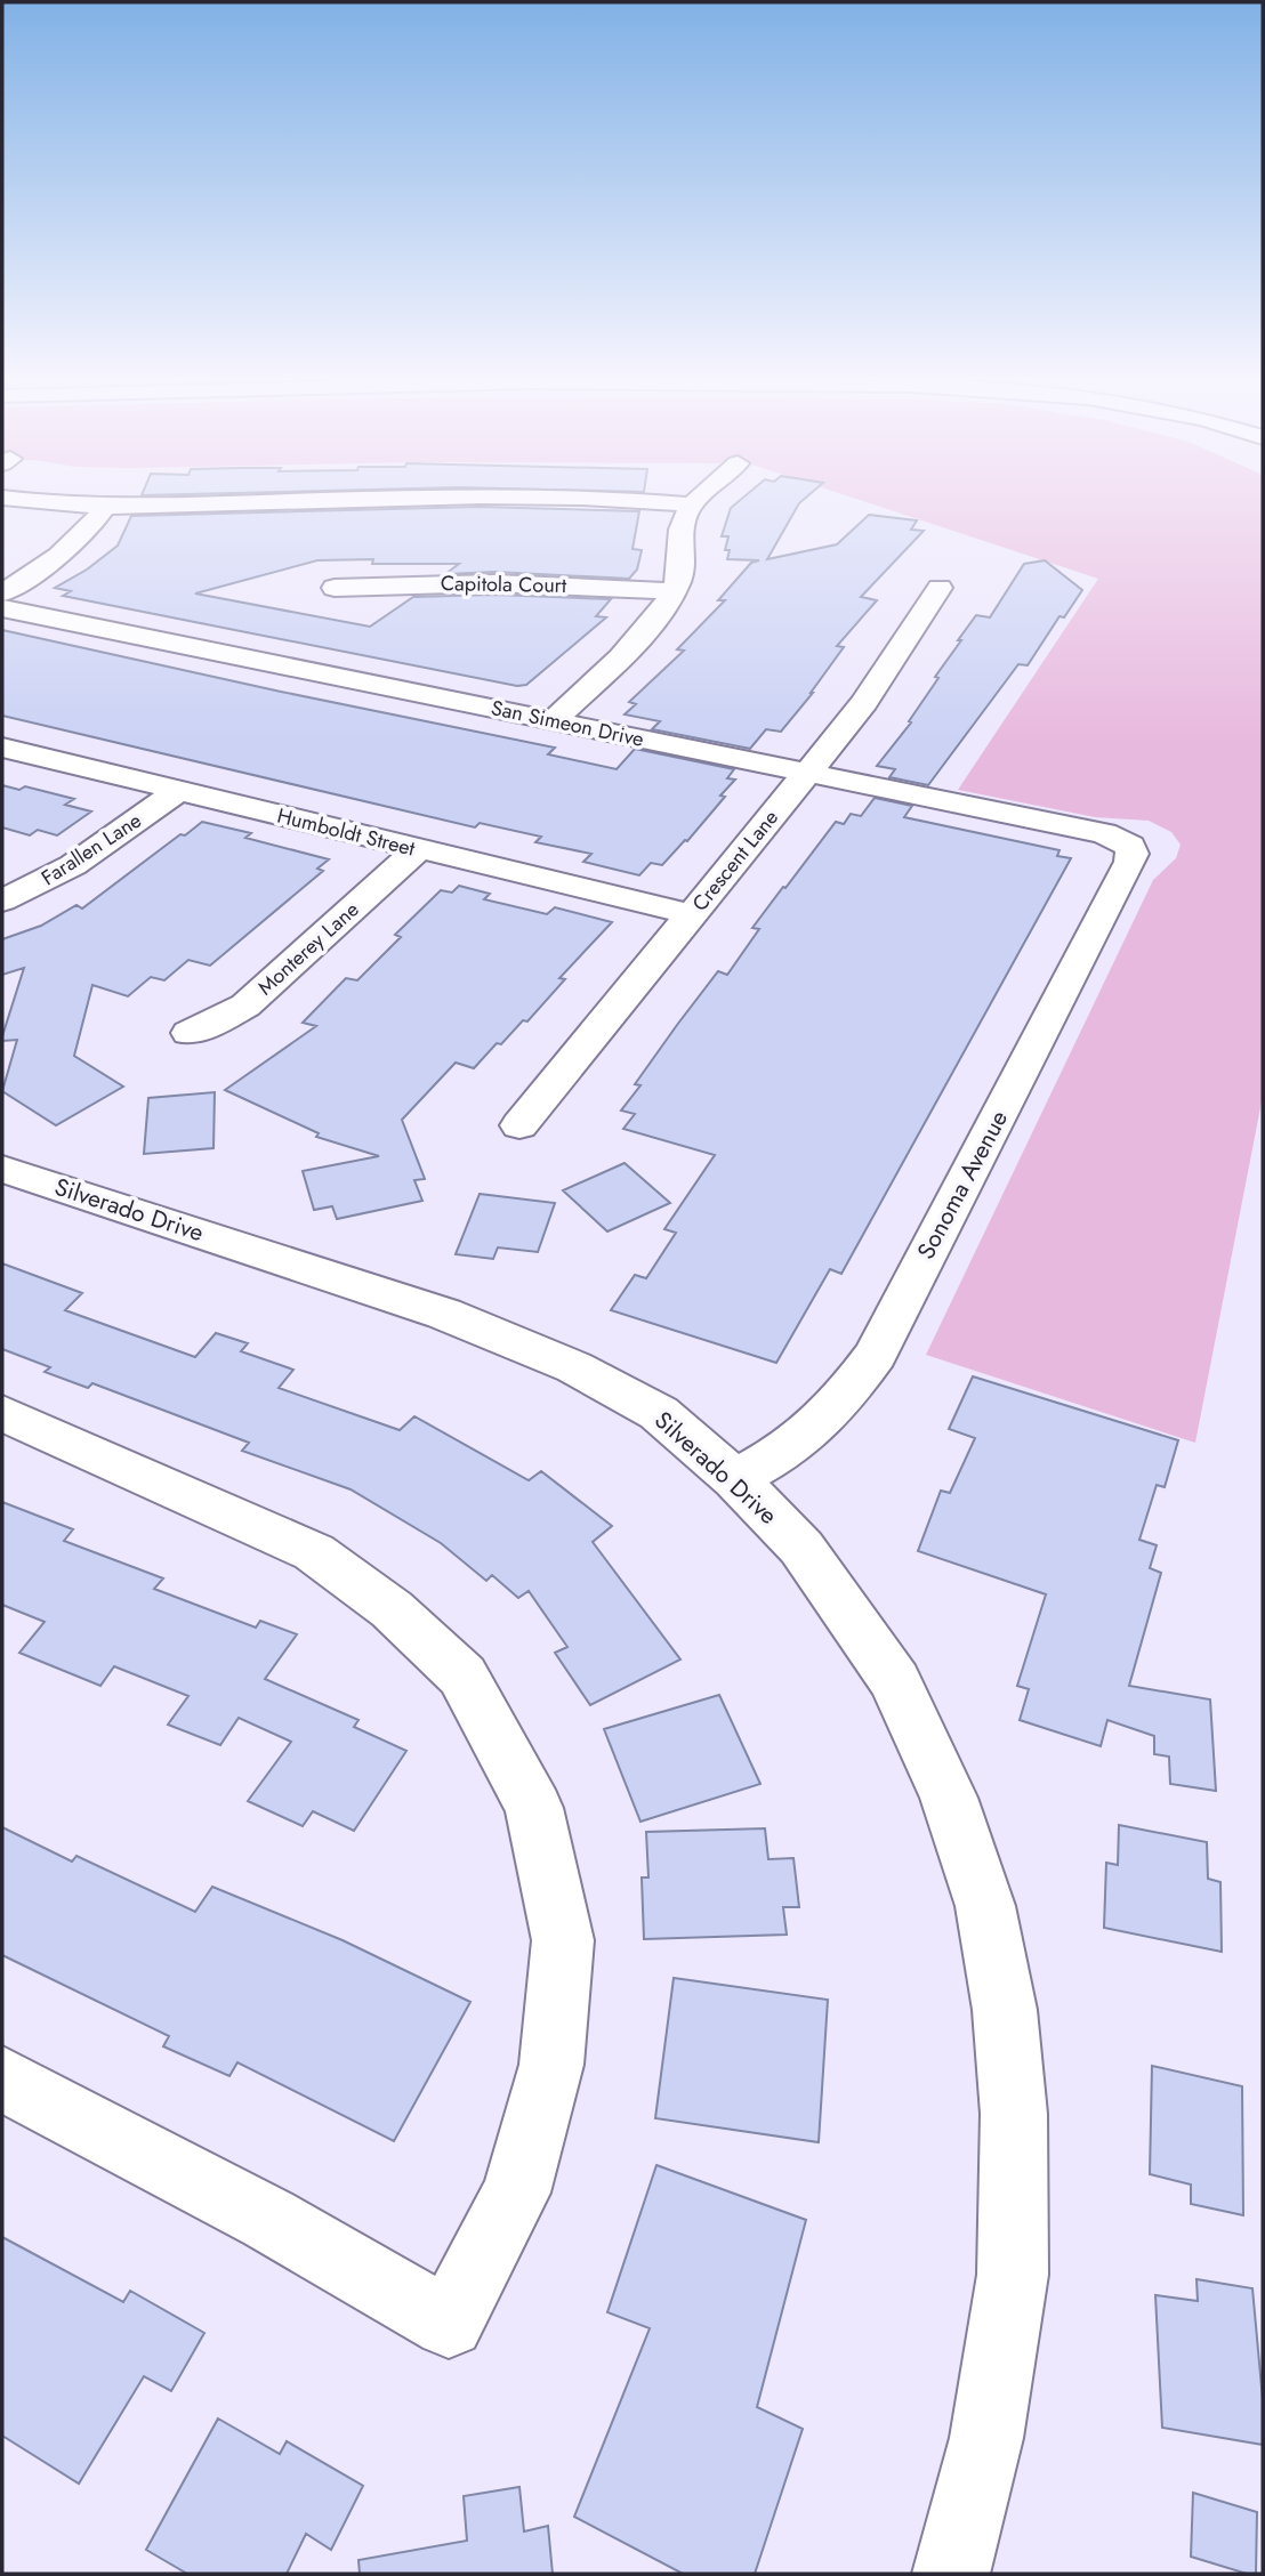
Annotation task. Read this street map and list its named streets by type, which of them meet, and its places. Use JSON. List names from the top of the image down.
{
  "streets": {
    "main road": [
      "Capitola Court",
      "San Simeon Drive",
      "Humboldt Street",
      "Farallen Lane",
      "Crescent Lane",
      "Monterey Lane",
      "Sonoma Avenue",
      "Silverado Drive"
    ]
  },
  "crossings": [
    ["San Simeon Drive", "Crescent Lane"],
    ["San Simeon Drive", "Sonoma Avenue"],
    ["Humboldt Street", "Farallen Lane"],
    ["Humboldt Street", "Crescent Lane"],
    ["Humboldt Street", "Monterey Lane"],
    ["Sonoma Avenue", "Silverado Drive"]
  ]
}
